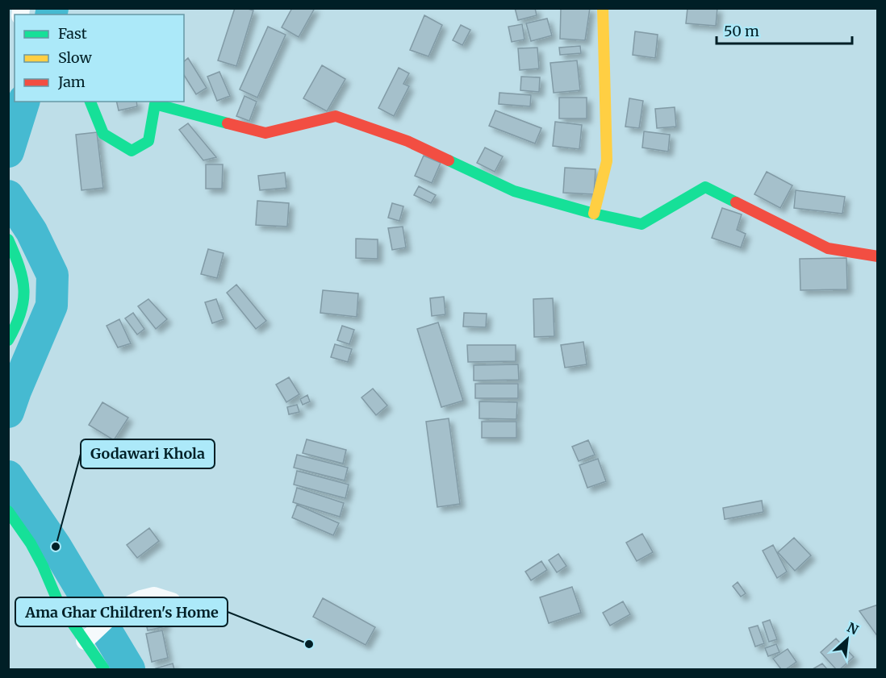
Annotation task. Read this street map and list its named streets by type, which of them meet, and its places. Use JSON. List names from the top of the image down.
{
  "places": ["Godawari Khola", "Ama Ghar Children's Home"],
  "legend": ["Fast", "Slow", "Jam"],
  "scale_bar": "50 m",
  "north": "top right"
}
